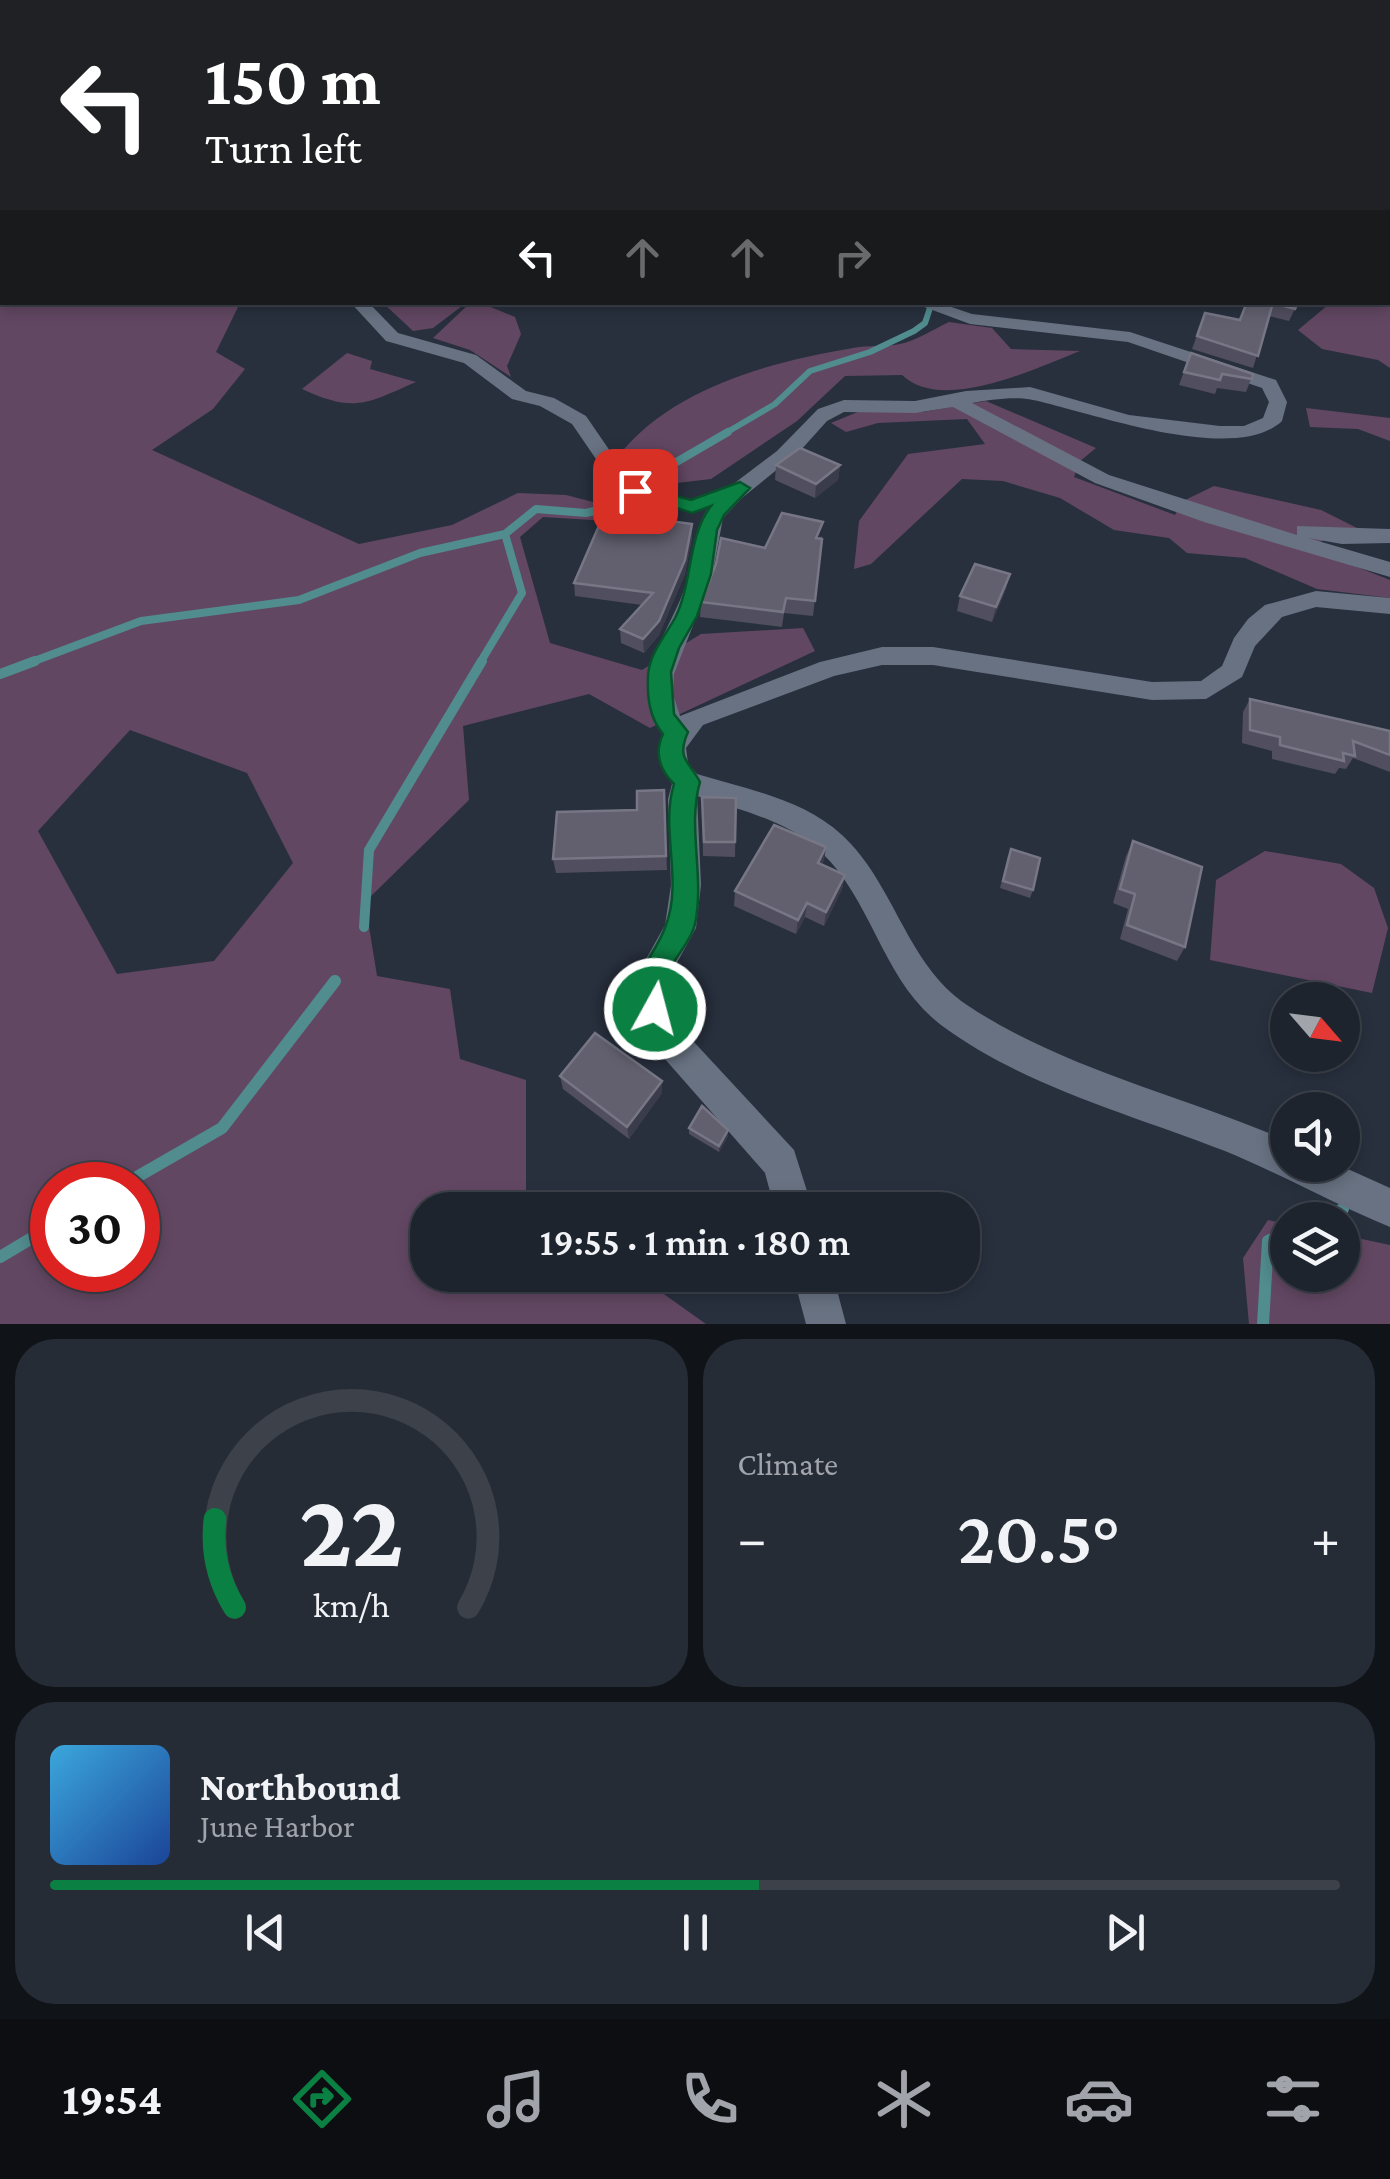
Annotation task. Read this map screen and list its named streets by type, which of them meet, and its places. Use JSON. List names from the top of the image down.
{
  "north": "bottom right",
  "page": {
    "turn": ["150 m", "Turn left"],
    "limit": "30",
    "trip": "19:55 · 1 min · 180 m",
    "tile": "Climate",
    "heat": ["−", "20.5°", "+"],
    "song": ["Northbound", "June Harbor"],
    "tabs": "19:54",
    "gauge": ["22", "km/h"]
  }
}
